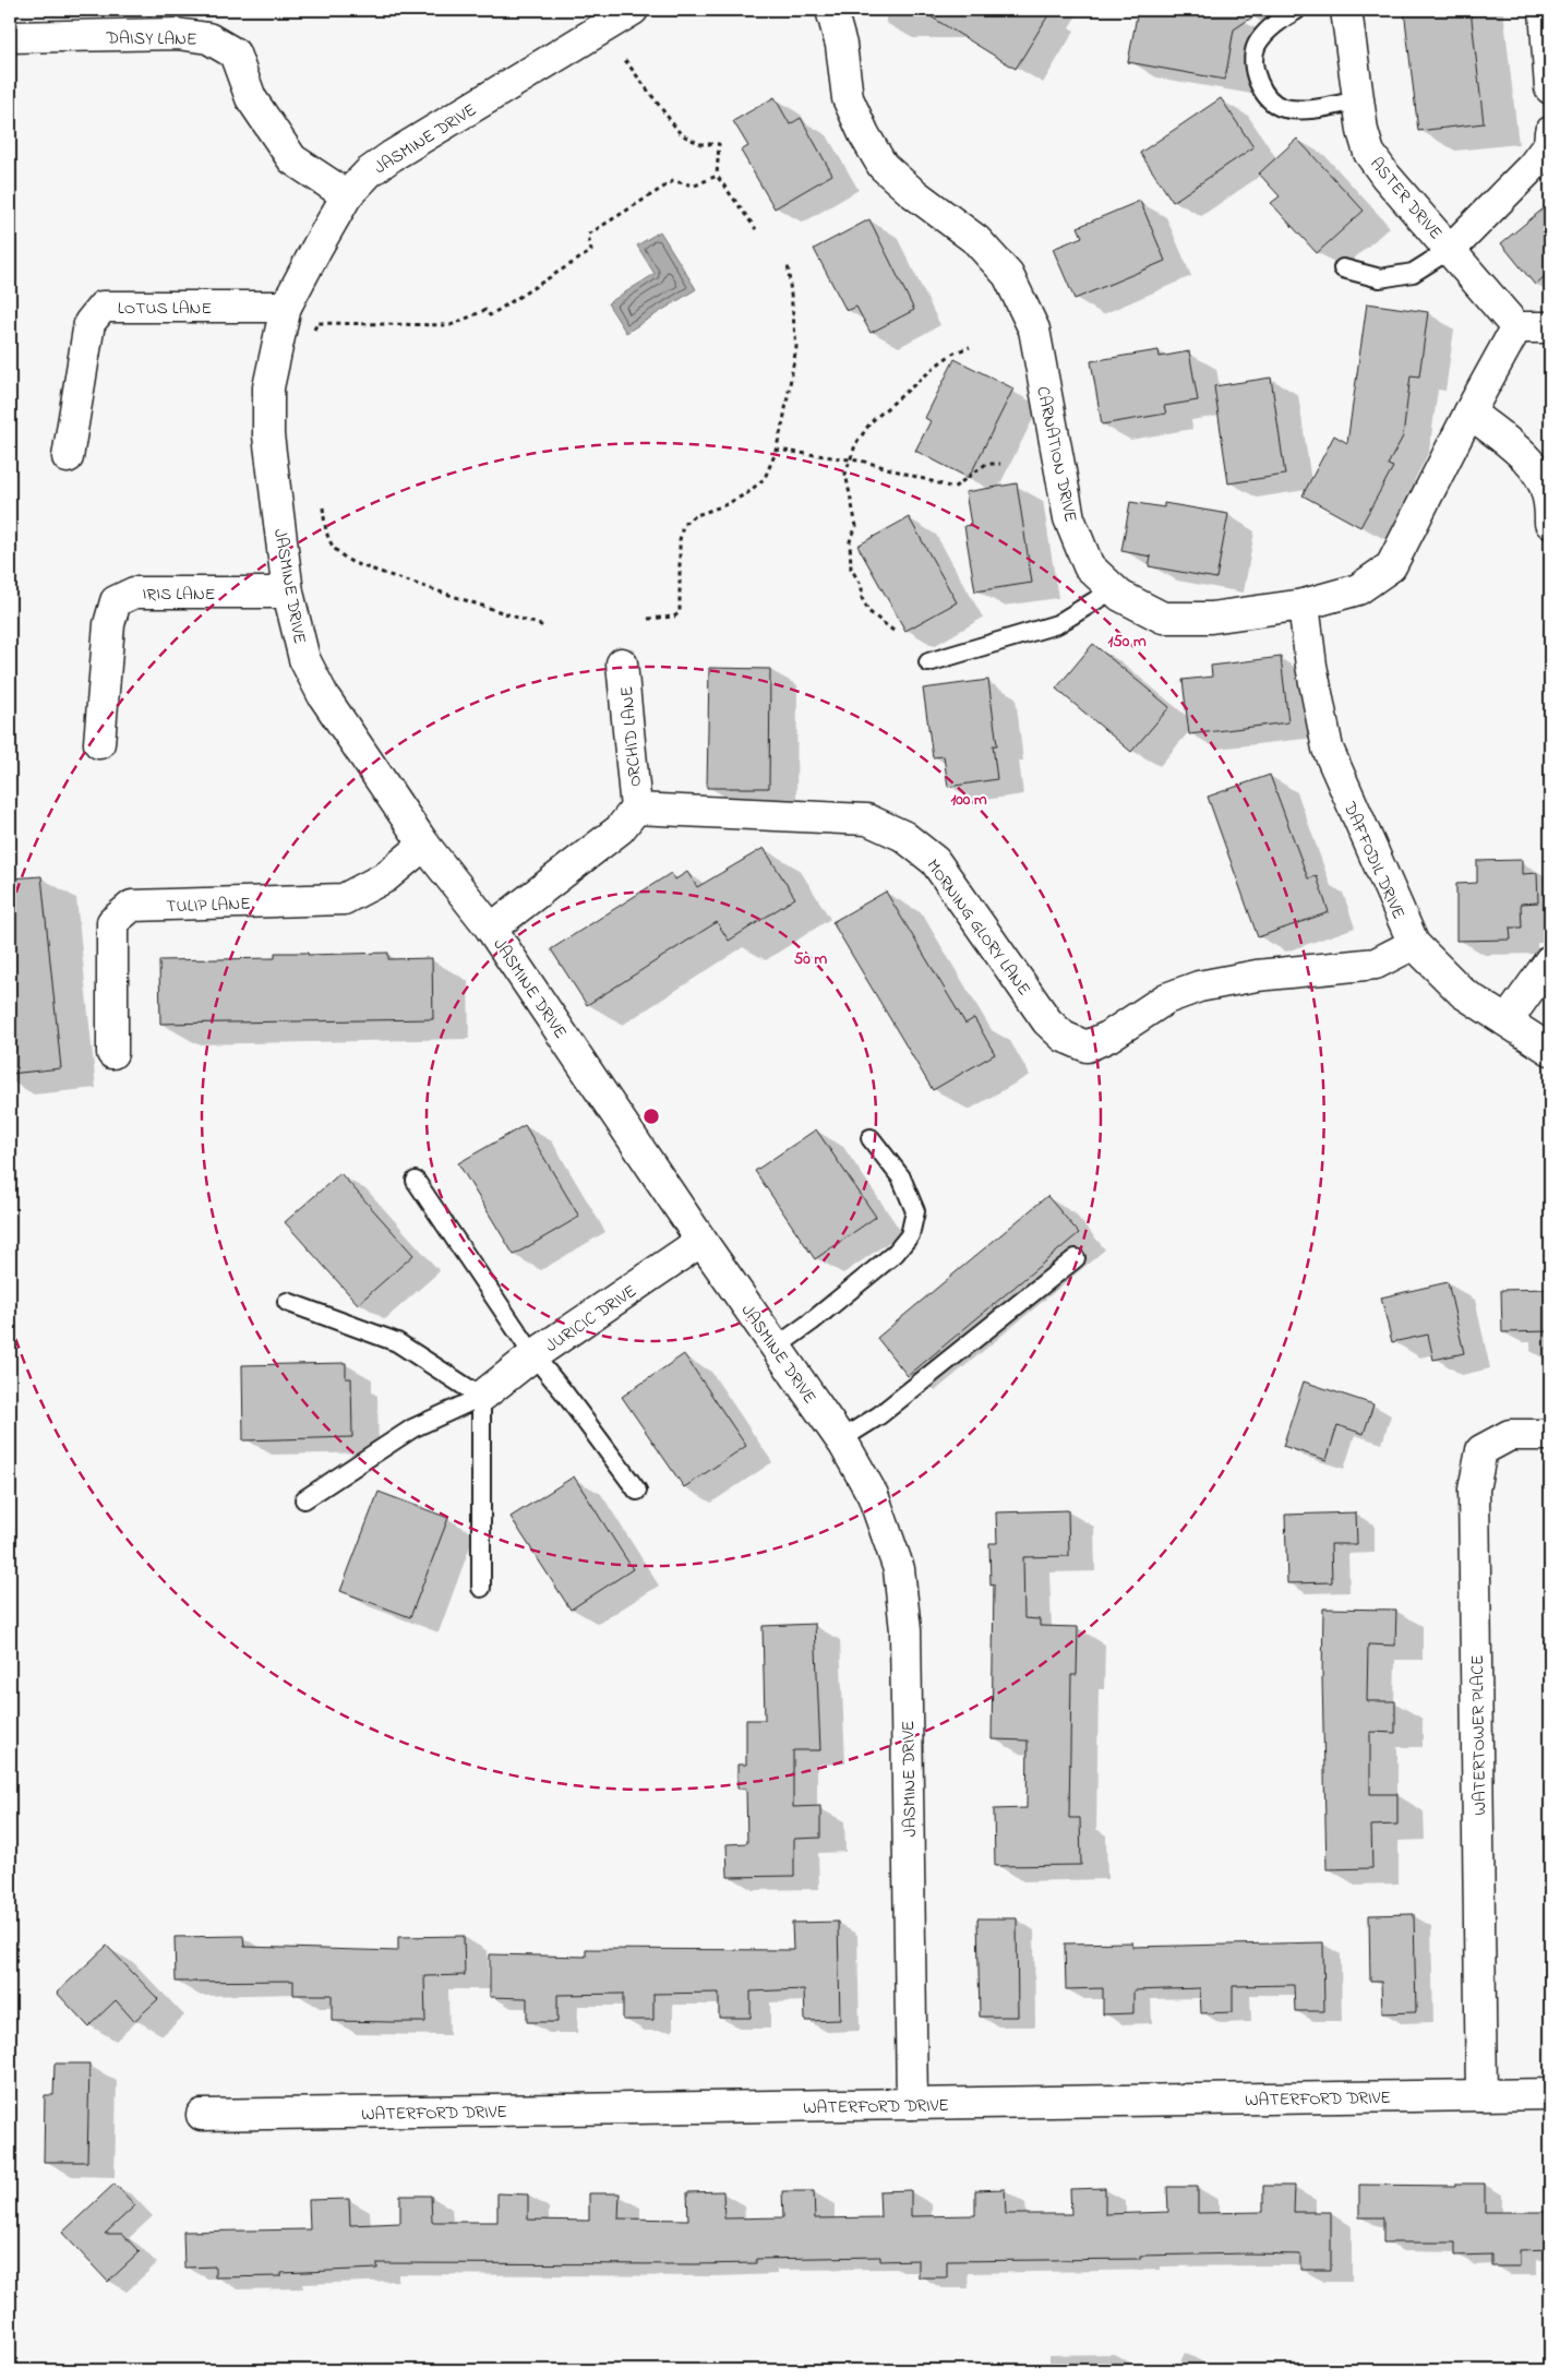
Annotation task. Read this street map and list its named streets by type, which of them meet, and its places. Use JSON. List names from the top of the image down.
{
  "streets": {
    "street": [
      "DAISY LANE",
      "JASMINE DRIVE",
      "ASTER DRIVE",
      "LOTUS LANE",
      "CARNATION DRIVE",
      "IRIS LANE",
      "ORCHID LANE",
      "DAFFODIL DRIVE",
      "TULIP LANE",
      "MORNING GLORY LANE",
      "JURICIC DRIVE",
      "WATERTOWER PLACE",
      "WATERFORD DRIVE"
    ]
  },
  "crossings": [
    ["DAISY LANE", "JASMINE DRIVE"],
    ["JASMINE DRIVE", "LOTUS LANE"],
    ["JASMINE DRIVE", "IRIS LANE"],
    ["JASMINE DRIVE", "TULIP LANE"],
    ["JASMINE DRIVE", "JURICIC DRIVE"],
    ["JASMINE DRIVE", "WATERFORD DRIVE"],
    ["ASTER DRIVE", "CARNATION DRIVE"],
    ["CARNATION DRIVE", "DAFFODIL DRIVE"],
    ["ORCHID LANE", "MORNING GLORY LANE"],
    ["DAFFODIL DRIVE", "MORNING GLORY LANE"],
    ["WATERTOWER PLACE", "WATERFORD DRIVE"]
  ],
  "rings": ["150 m", "100 m", "50 m"]
}
